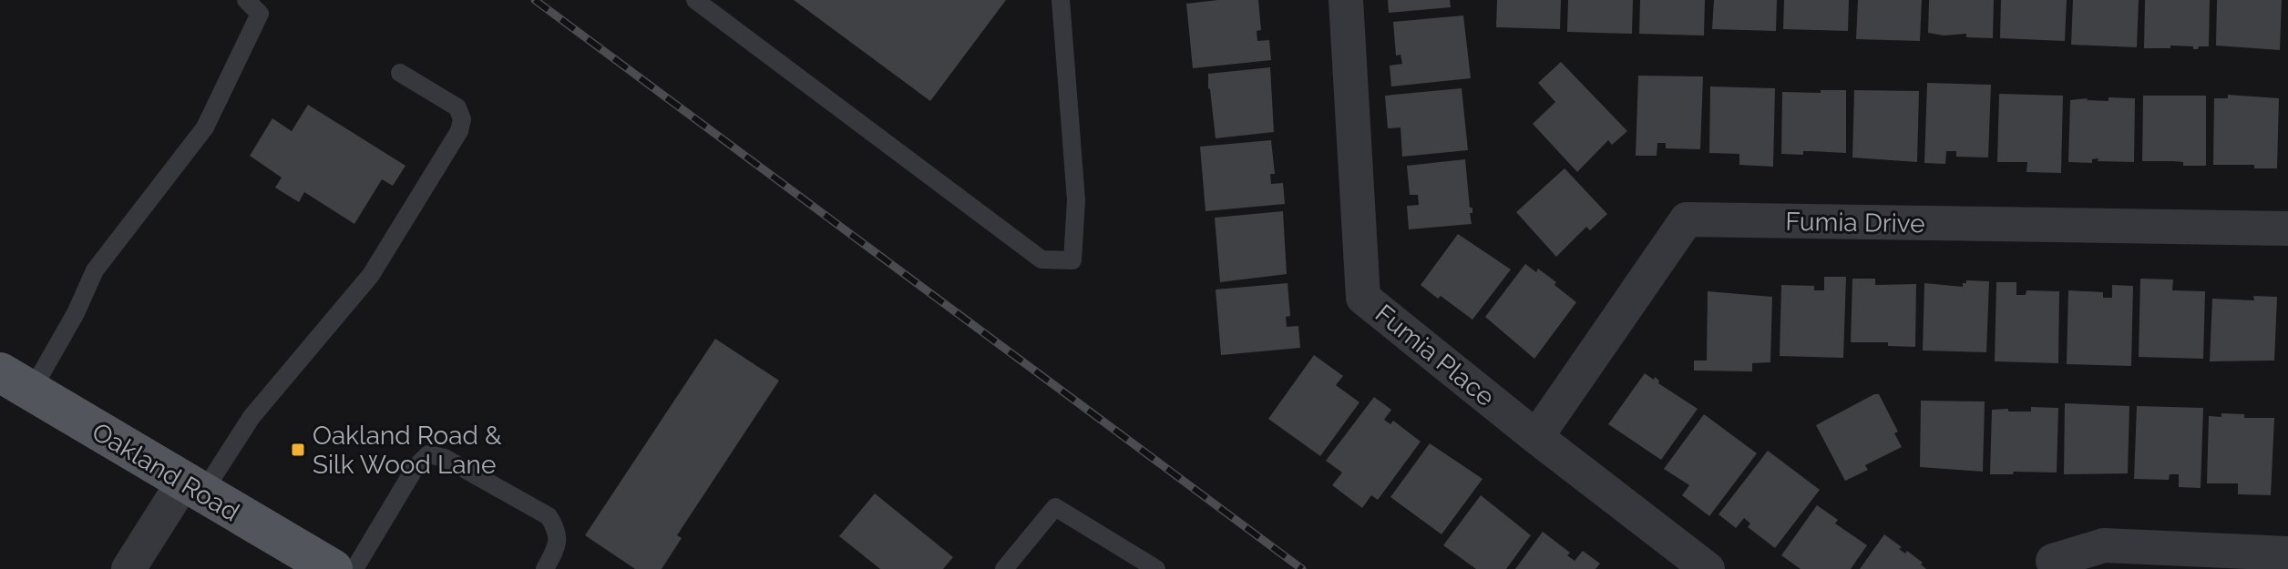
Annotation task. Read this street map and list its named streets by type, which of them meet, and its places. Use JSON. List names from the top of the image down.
{
  "streets": {
    "main road": ["Oakland Road"],
    "street": ["Fumia Drive", "Fumia Place"]
  },
  "crossings": [
    ["Fumia Drive", "Fumia Place"]
  ],
  "places": {
    "transit": ["Oakland Road & Silk Wood Lane"]
  }
}
